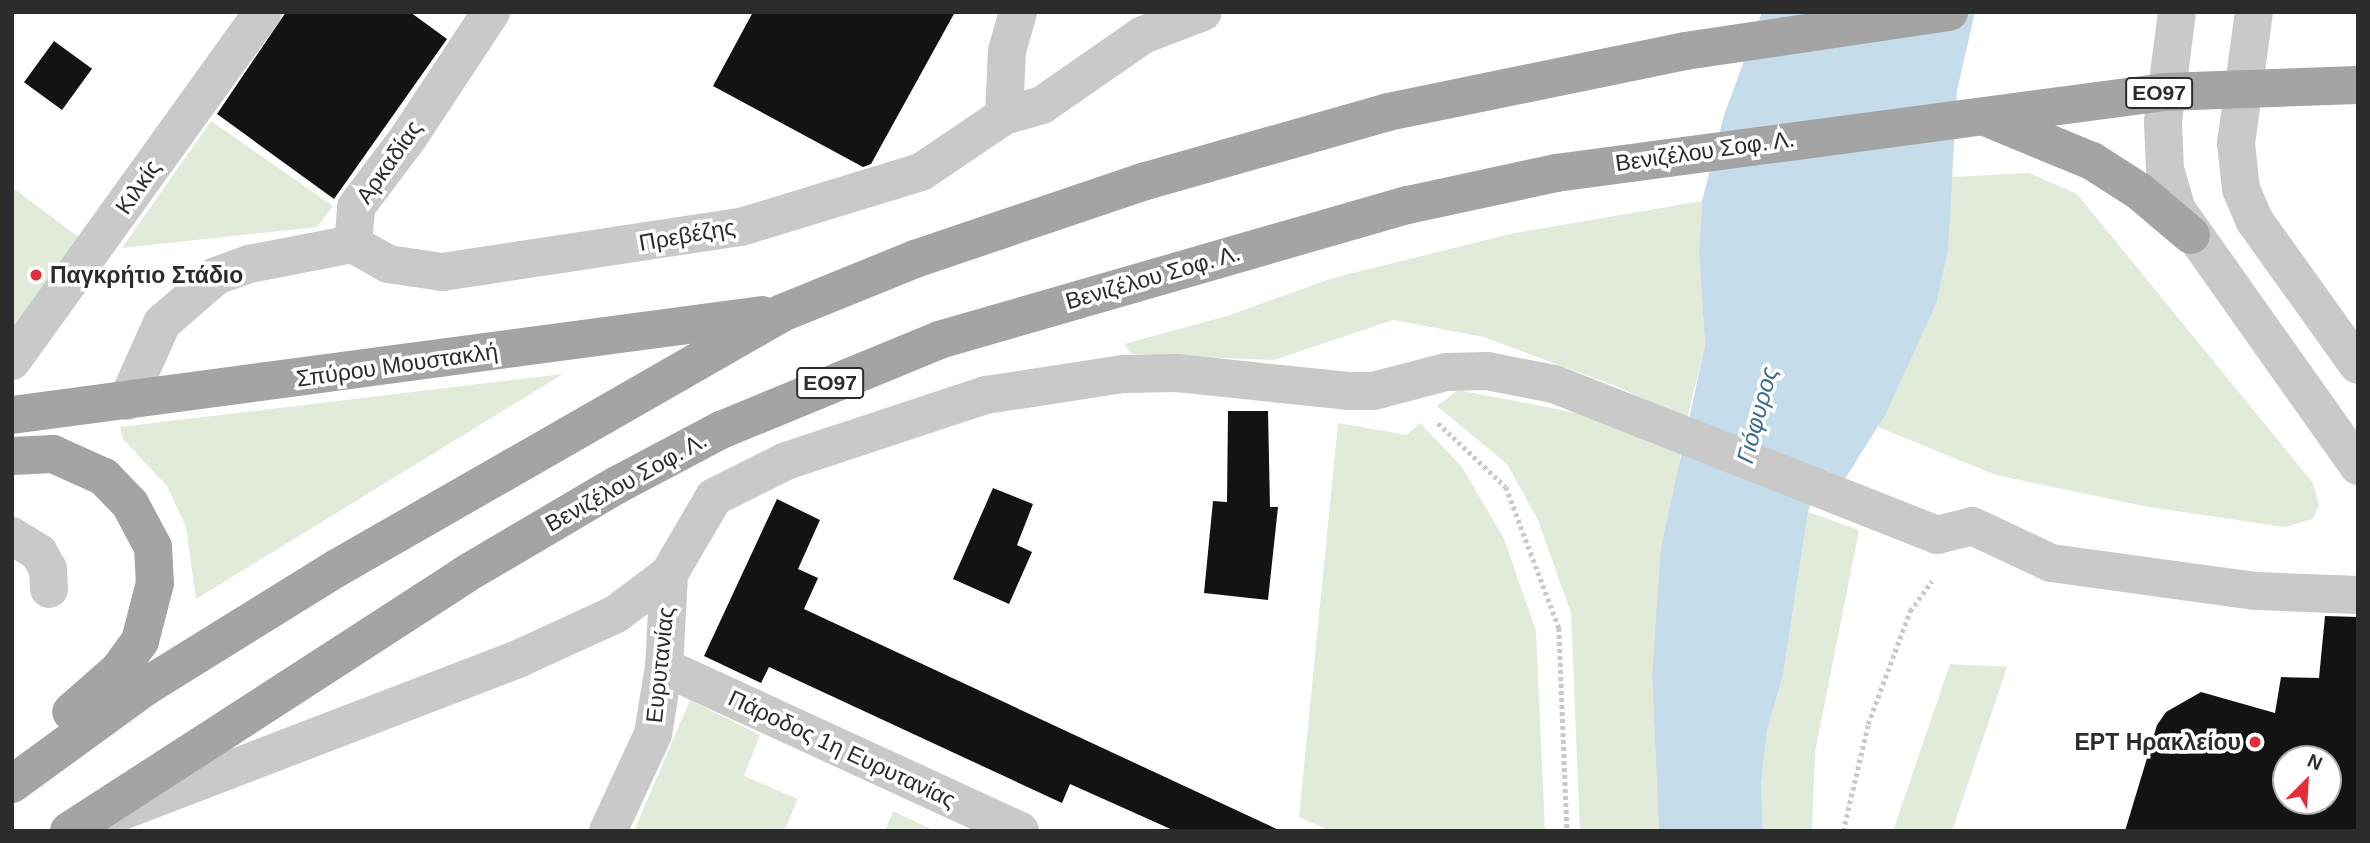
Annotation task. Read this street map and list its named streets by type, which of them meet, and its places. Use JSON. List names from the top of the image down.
{
  "streets": {
    "main road": ["ΕΟ97", "Βενιζέλου Σοφ. Λ.", "Σπύρου Μουστακλή"],
    "street": [
      "Αρκαδίας",
      "Κιλκίς",
      "Πρεβέζης",
      "Ευρυτανίας",
      "Πάροδος 1η Ευρυτανίας"
    ]
  },
  "crossings": [
    ["Αρκαδίας", "Πρεβέζης"],
    ["Ευρυτανίας", "Πάροδος 1η Ευρυτανίας"]
  ],
  "water": ["Γιόφυρος"],
  "places": ["Παγκρήτιο Στάδιο", "ΕΡΤ Ηρακλείου"],
  "north": "top right"
}
